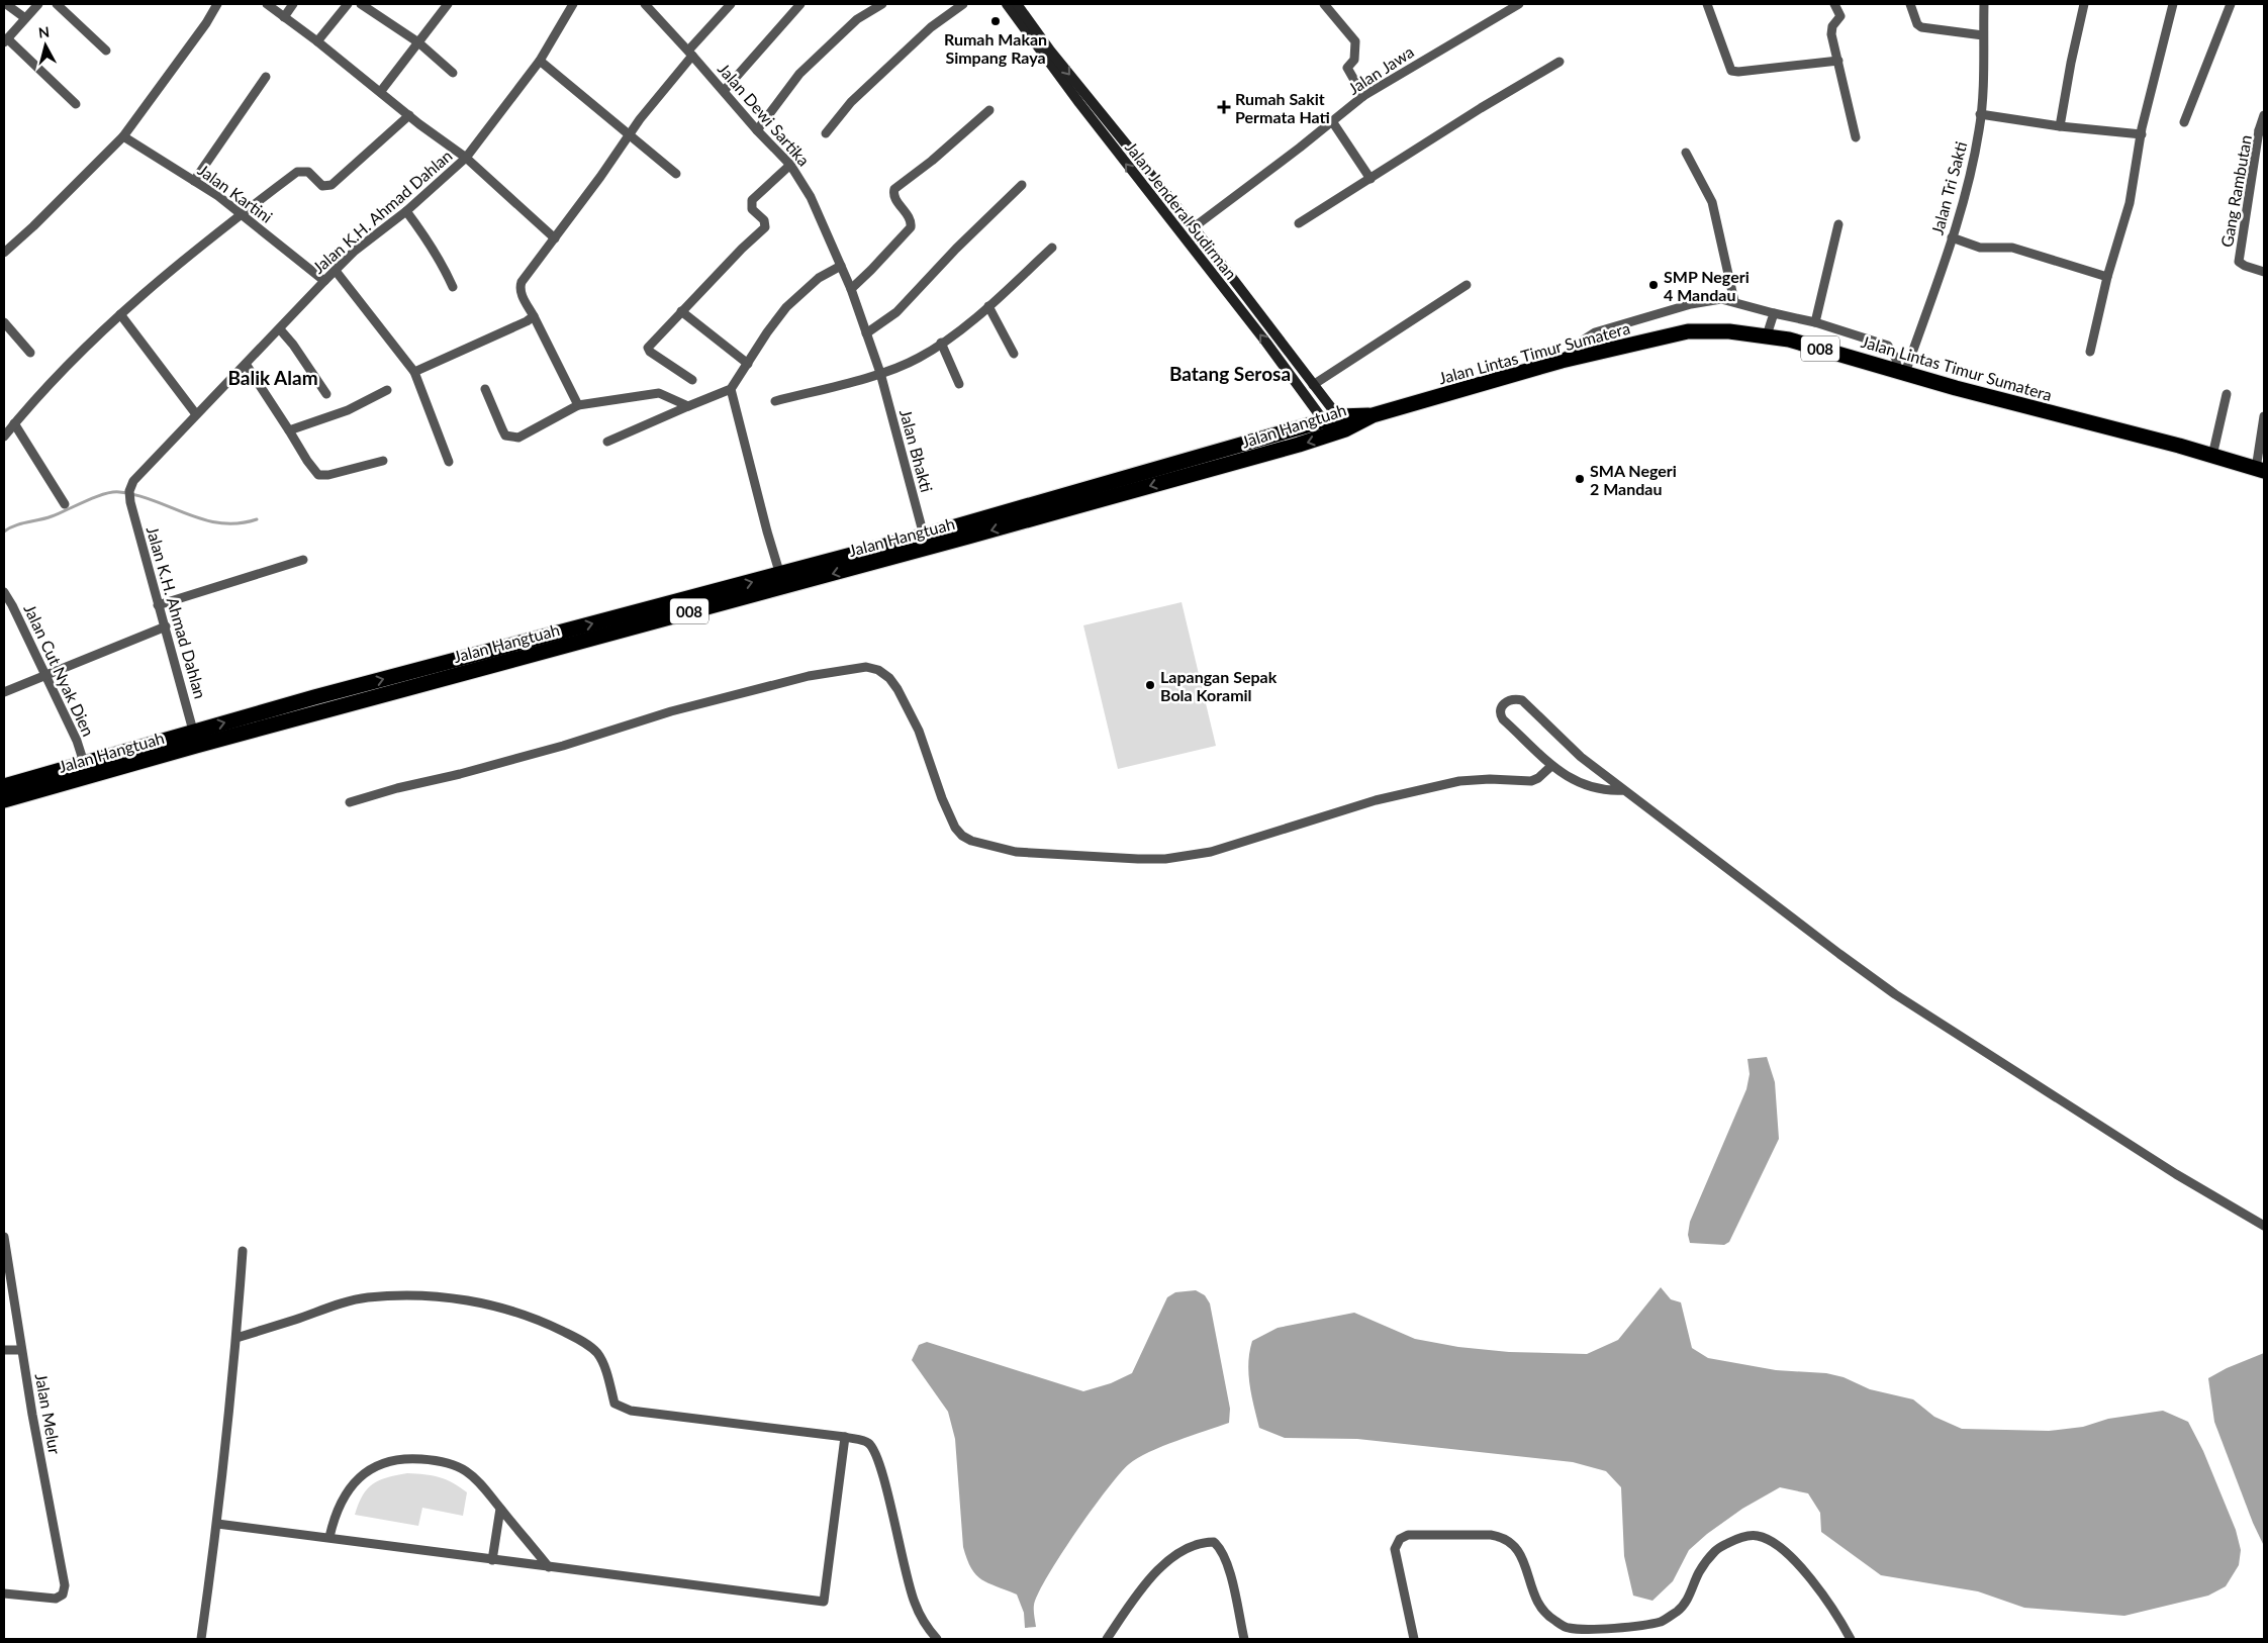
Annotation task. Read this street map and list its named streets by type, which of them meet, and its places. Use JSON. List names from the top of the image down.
{
  "streets": {
    "highway": ["008", "Jalan Lintas Timur Sumatera", "Jalan Hangtuah"],
    "street": [
      "Jalan Jawa",
      "Jalan Dewi Sartika",
      "Jalan Tri Sakti",
      "Gang Rambutan",
      "Jalan Kartini",
      "Jalan Jenderal Sudirman",
      "Jalan K.H. Ahmad Dahlan",
      "Jalan Bhakti",
      "Jalan Cut Nyak Dien",
      "Jalan Melur"
    ]
  },
  "crossings": [
    ["Jalan Jawa", "Jalan Jenderal Sudirman"],
    ["Jalan Dewi Sartika", "Jalan Bhakti"],
    ["Jalan Tri Sakti", "Jalan Lintas Timur Sumatera"],
    ["Jalan Kartini", "Jalan K.H. Ahmad Dahlan"],
    ["Jalan Jenderal Sudirman", "Jalan Hangtuah"],
    ["Jalan K.H. Ahmad Dahlan", "Jalan Hangtuah"],
    ["Jalan Lintas Timur Sumatera", "Jalan Hangtuah"],
    ["Jalan Hangtuah", "Jalan Bhakti"],
    ["Jalan Hangtuah", "Jalan Cut Nyak Dien"]
  ],
  "districts": ["Batang Serosa", "Balik Alam"],
  "places": {
    "other": [
      "Rumah Makan Simpang Raya",
      "SMP Negeri 4 Mandau",
      "SMA Negeri 2 Mandau",
      "Lapangan Sepak Bola Koramil"
    ],
    "health": ["Rumah Sakit Permata Hati"]
  },
  "north": "top"
}
